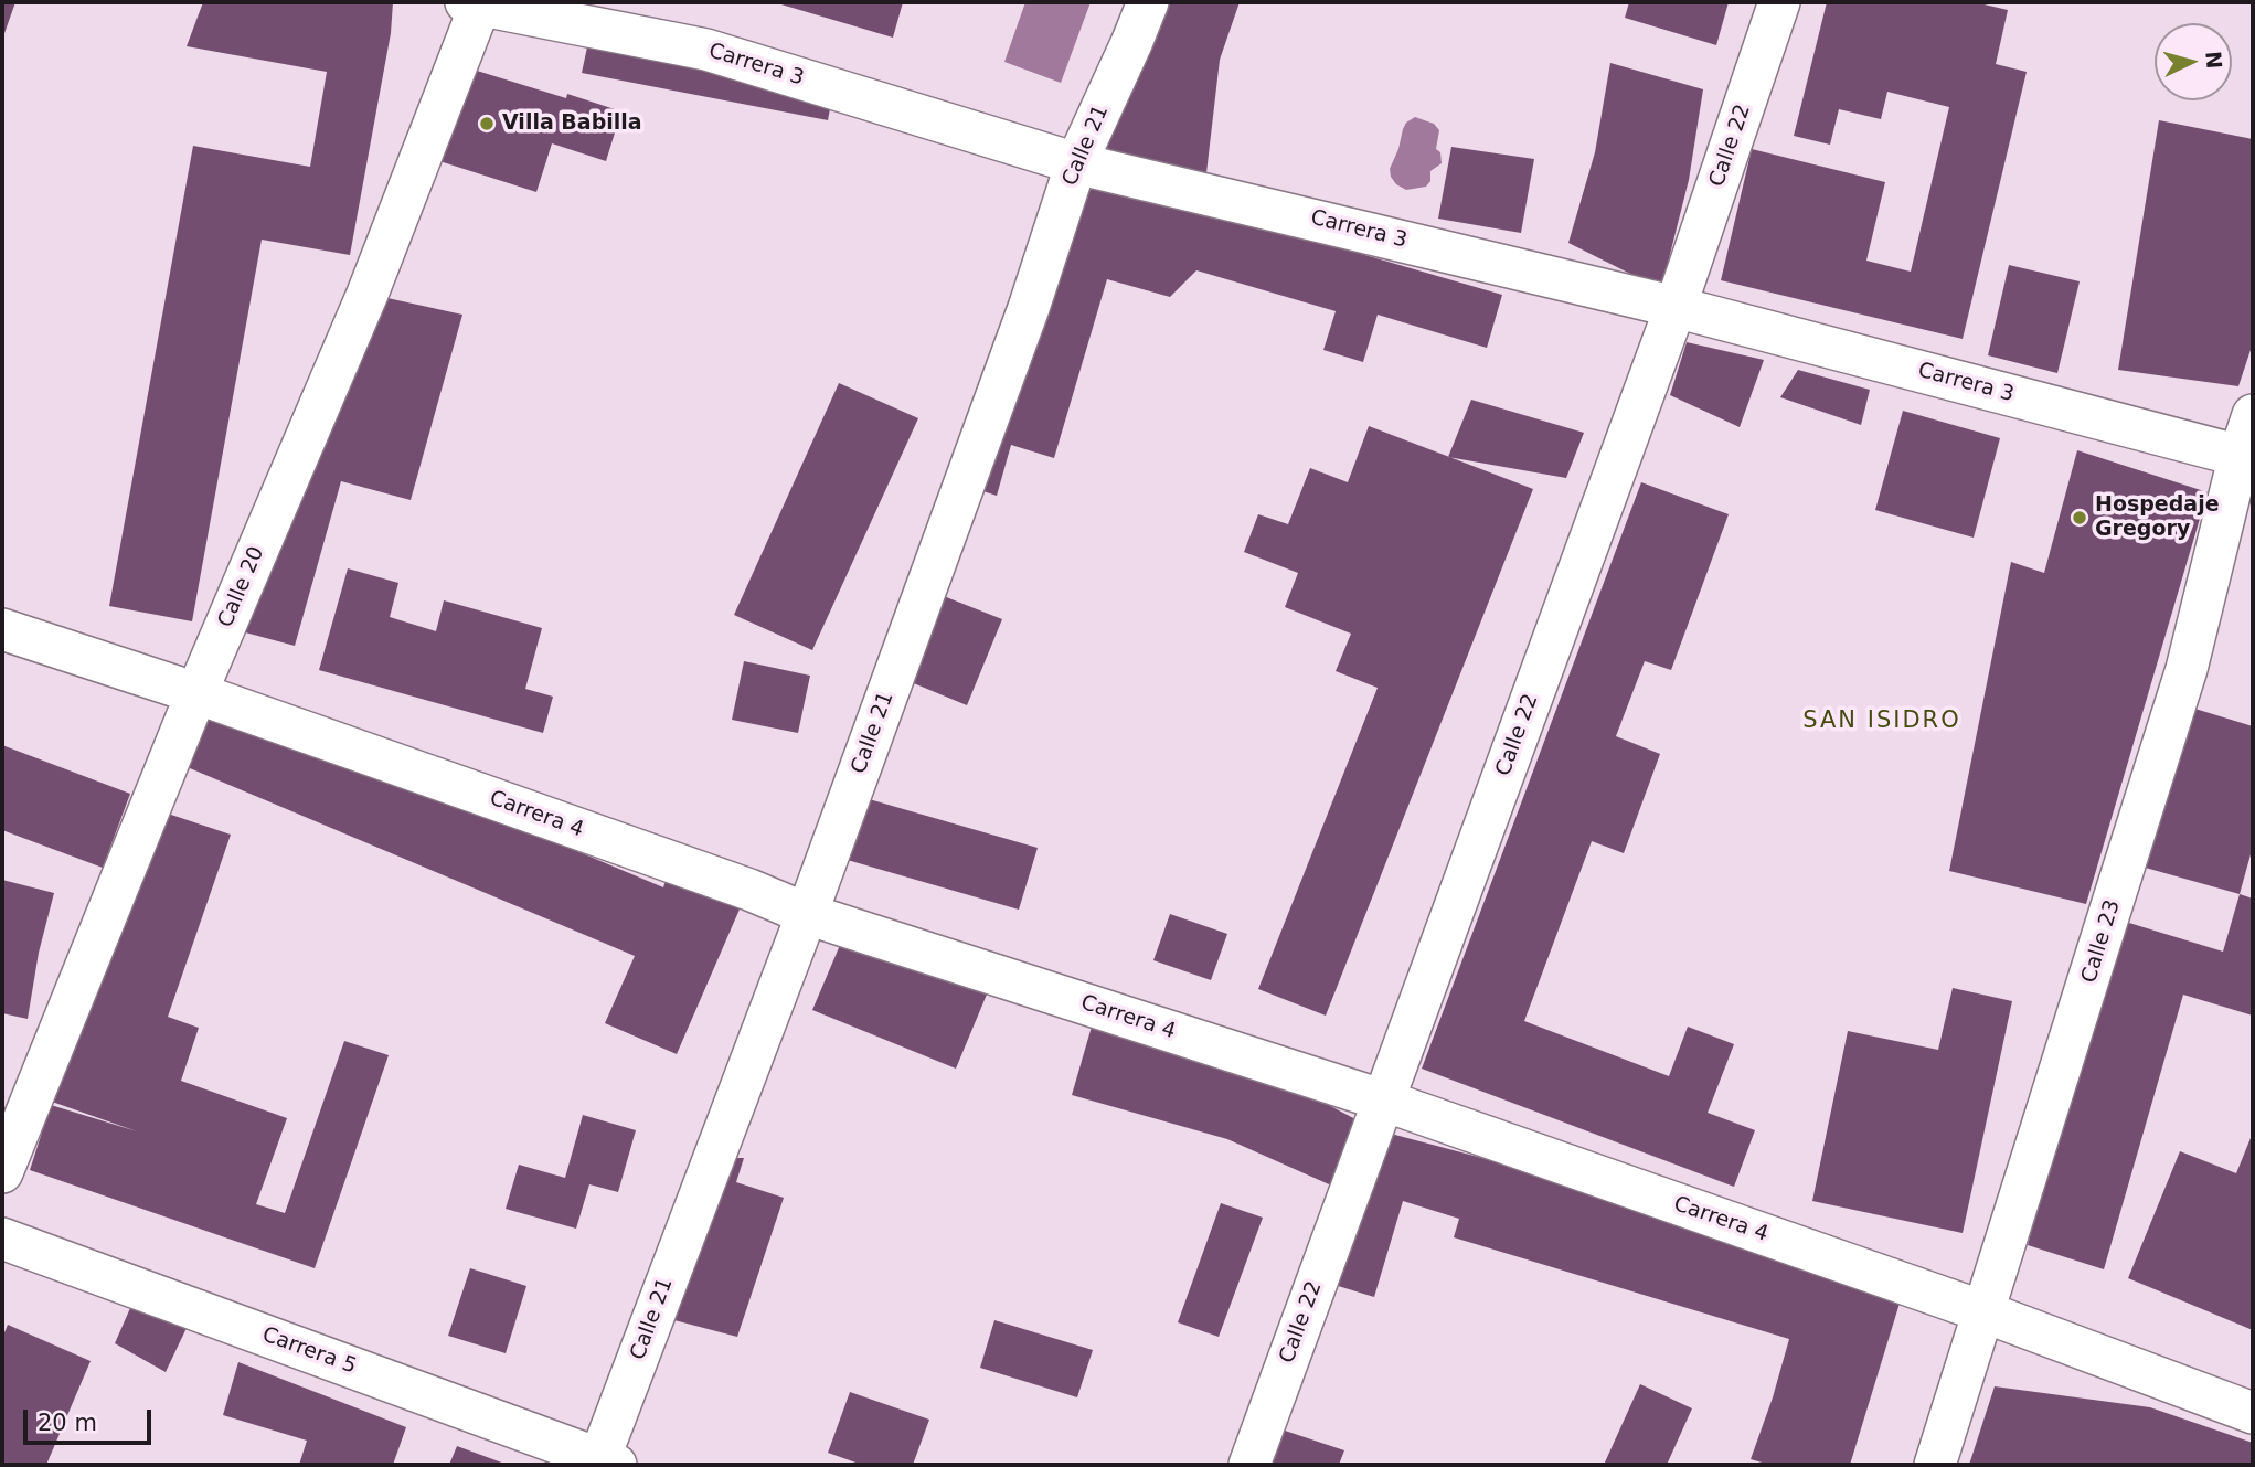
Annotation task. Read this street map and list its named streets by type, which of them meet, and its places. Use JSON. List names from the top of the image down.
{
  "streets": {
    "street": [
      "Carrera 3",
      "Calle 21",
      "Calle 22",
      "Calle 20",
      "Carrera 4",
      "Calle 23",
      "Carrera 5"
    ]
  },
  "crossings": [
    ["Carrera 3", "Calle 21"],
    ["Carrera 3", "Calle 22"],
    ["Carrera 3", "Calle 20"],
    ["Carrera 3", "Calle 23"],
    ["Calle 21", "Carrera 4"],
    ["Calle 21", "Carrera 5"],
    ["Calle 22", "Carrera 4"],
    ["Calle 20", "Carrera 4"],
    ["Carrera 4", "Calle 23"]
  ],
  "districts": ["SAN ISIDRO"],
  "places": ["Villa Babilla", "Hospedaje Gregory"],
  "scale_bar": "20 m",
  "north": "right"
}
